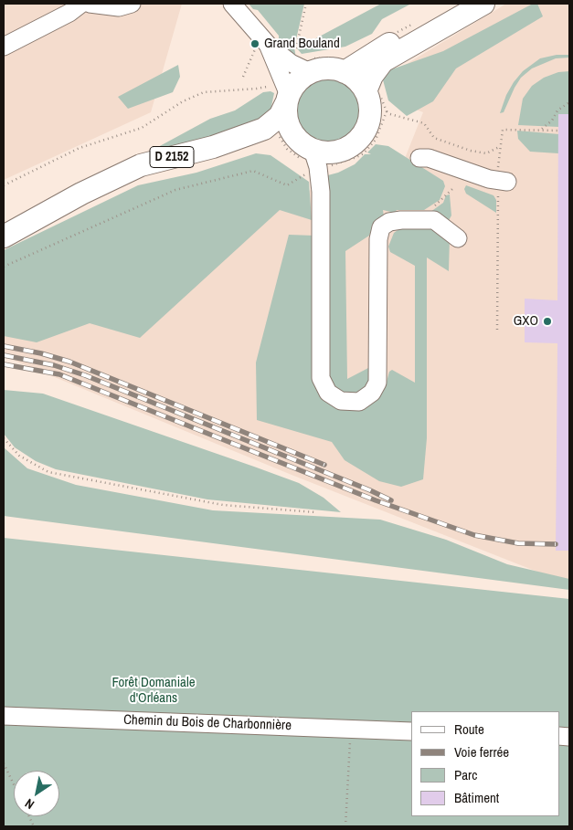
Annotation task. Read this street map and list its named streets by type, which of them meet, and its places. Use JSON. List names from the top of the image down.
{
  "streets": {
    "main road": ["D 2152"],
    "street": ["Chemin du Bois de Charbonnière"]
  },
  "parks": ["Forêt Domaniale d'Orléans"],
  "places": ["Grand Bouland", "GXO"],
  "legend": [
    "Route",
    "Voie ferrée",
    "Parc",
    "Bâtiment"
  ],
  "north": "bottom left"
}
